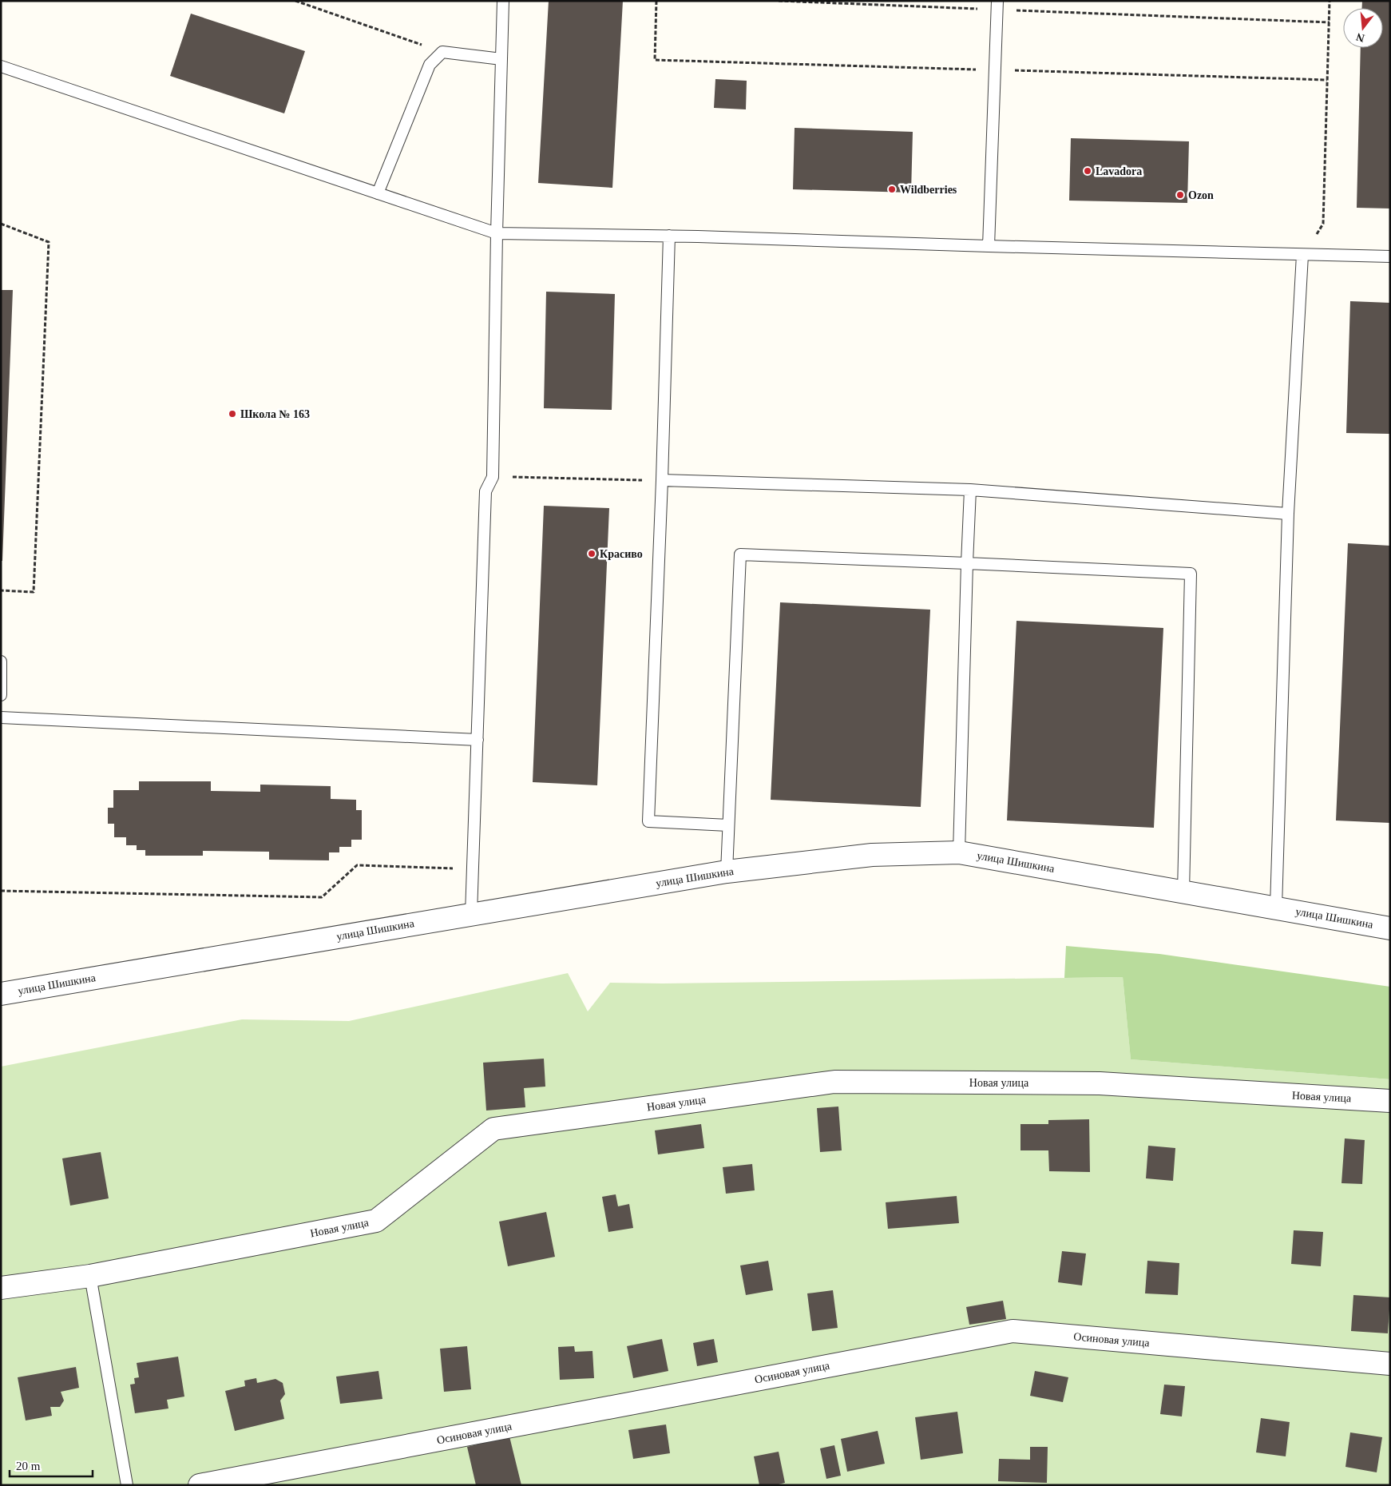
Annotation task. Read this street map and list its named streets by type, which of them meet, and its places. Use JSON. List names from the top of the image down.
{
  "streets": {
    "street": ["улица Шишкина", "Новая улица", "Осиновая улица"]
  },
  "places": [
    "Lavadora",
    "Wildberries",
    "Ozon",
    "Школа № 163",
    "Красиво"
  ],
  "scale_bar": "20 m",
  "north": "bottom"
}
